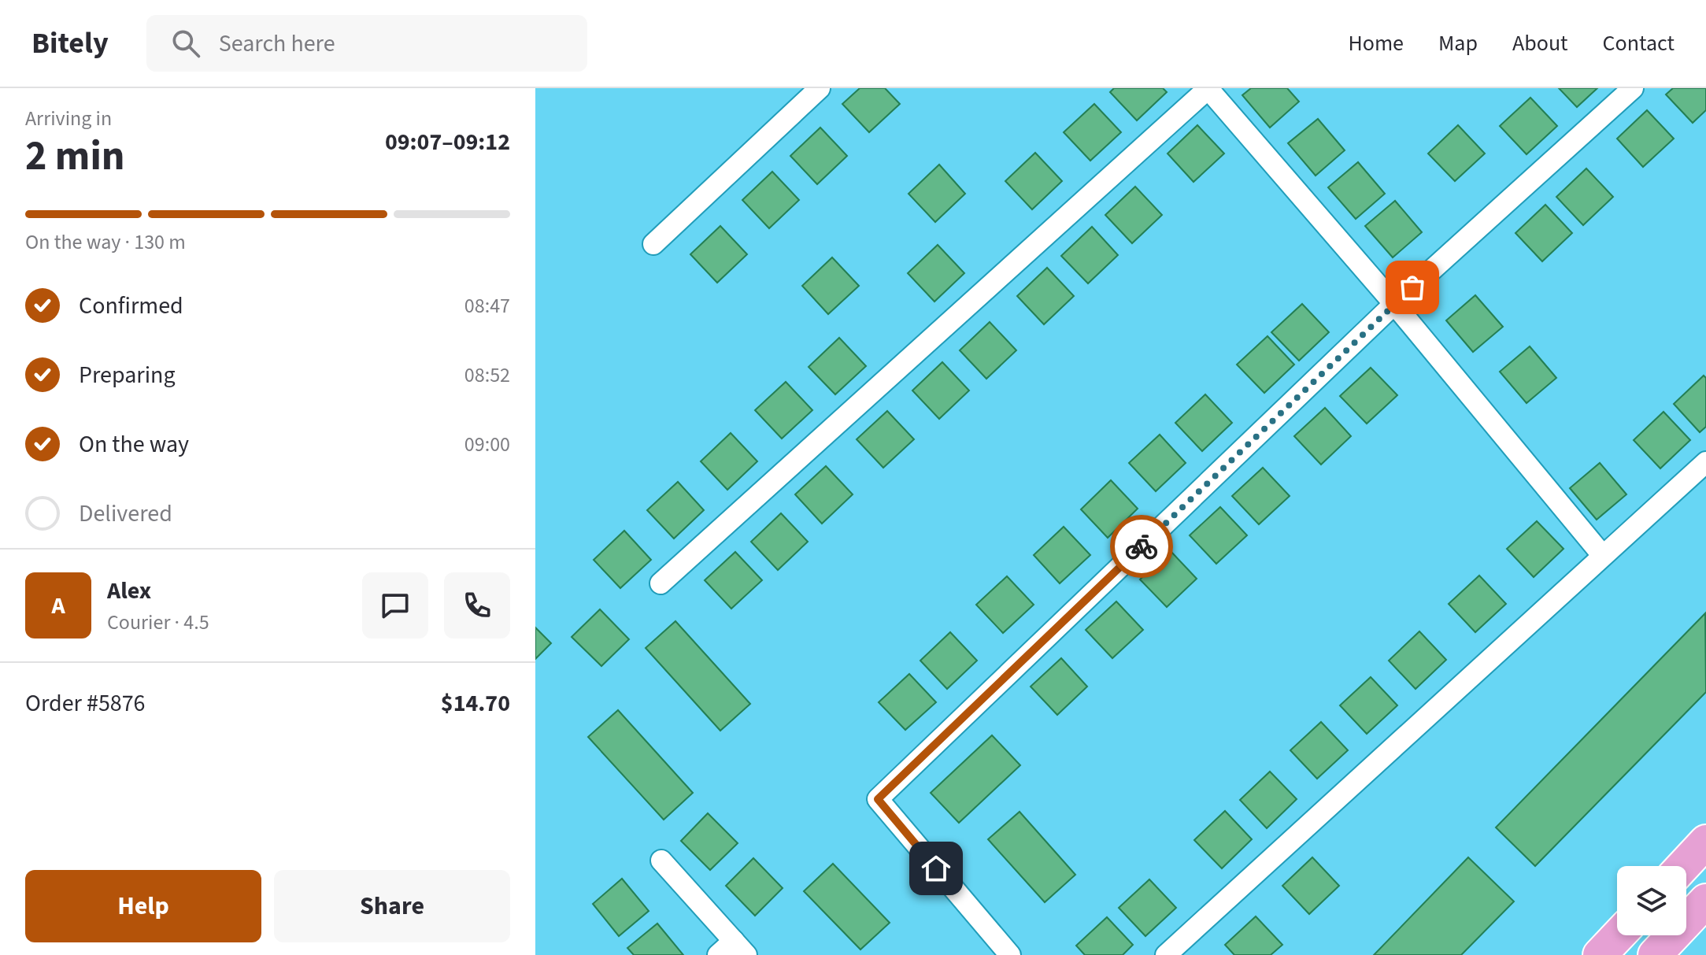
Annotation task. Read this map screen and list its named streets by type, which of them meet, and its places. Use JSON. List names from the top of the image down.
{
  "page": {
    "header": "Bitely",
    "search": "Search here",
    "nav": [
      "Home",
      "Map",
      "About",
      "Contact"
    ],
    "heading": ["2 min", "Arriving in", "09:07–09:12"],
    "panel": [
      "Alex",
      "Courier · 4.5",
      "Order #5876",
      "$14.70"
    ],
    "bar": "On the way · 130 m",
    "list": [
      ["Confirmed", "08:47"],
      ["Preparing", "08:52"],
      ["On the way", "09:00"],
      "Delivered"
    ],
    "round": "A",
    "buttons": ["Help", "Share"]
  }
}
